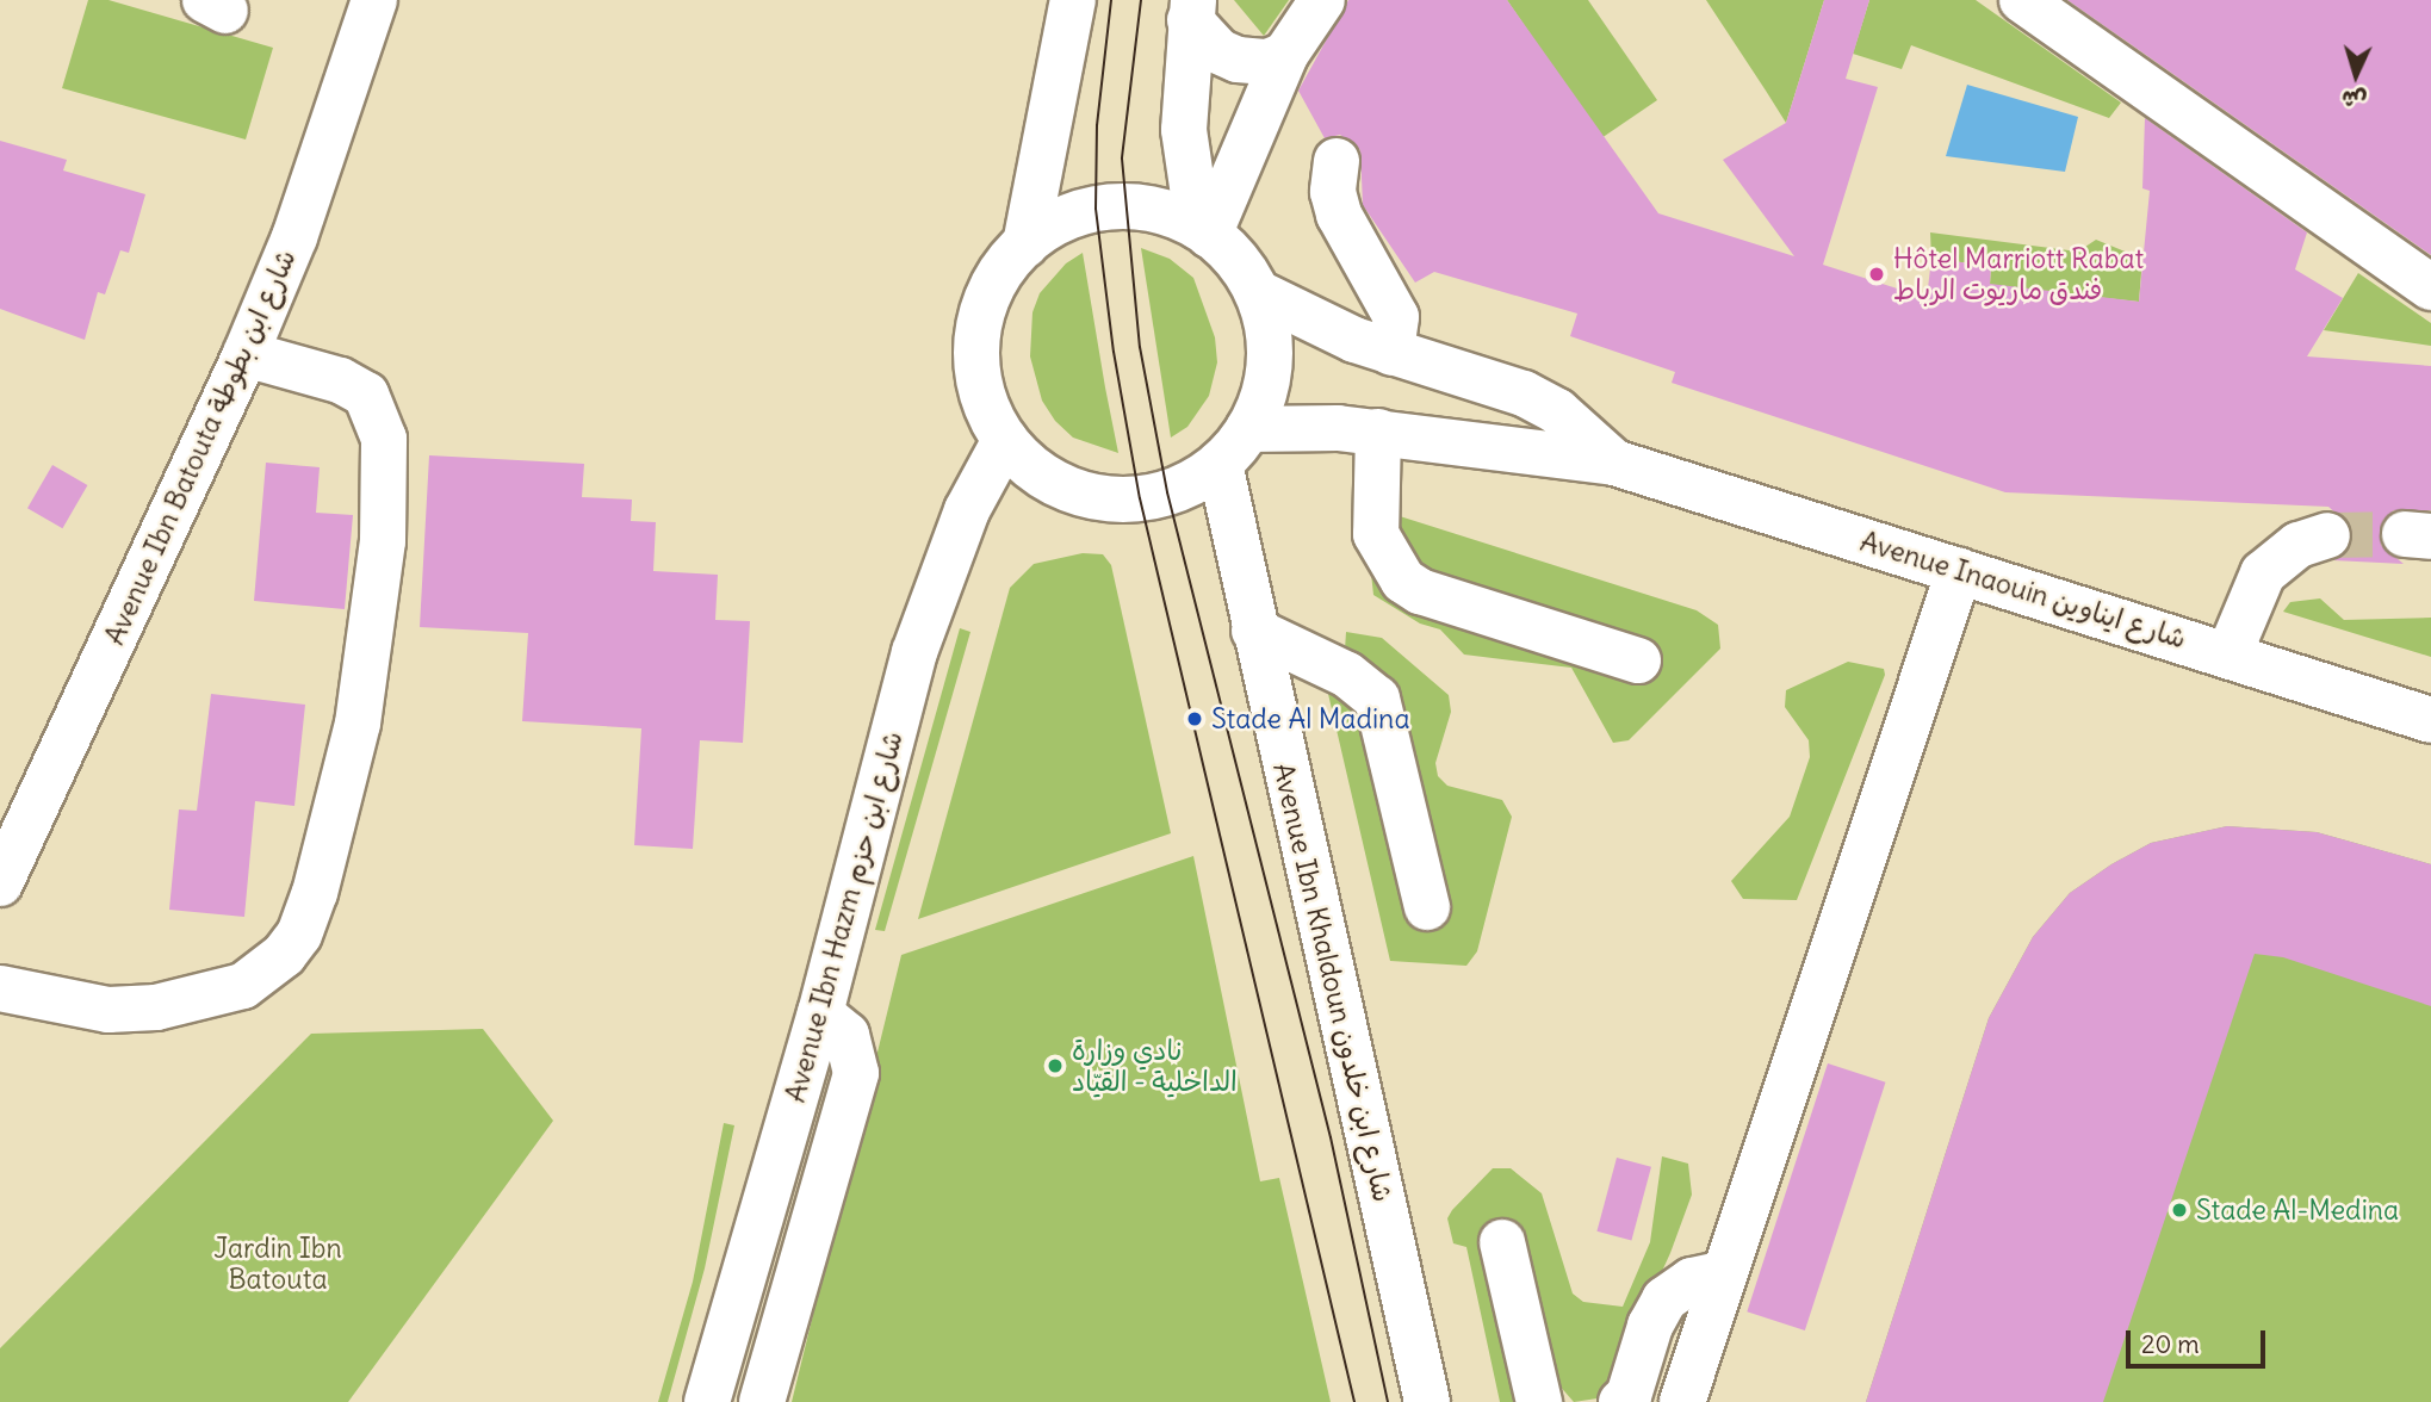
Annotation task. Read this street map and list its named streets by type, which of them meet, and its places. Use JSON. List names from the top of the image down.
{
  "streets": {
    "main road": [
      "Avenue Ibn Batouta شارع ابن بطوطة",
      "Avenue Inaouin شارع ايناوين",
      "Avenue Ibn Hazm شارع ابن حزم",
      "Avenue Ibn Khaldoun شارع ابن خلدون"
    ]
  },
  "crossings": [
    ["Avenue Inaouin شارع ايناوين", "Avenue Ibn Hazm شارع ابن حزم"],
    ["Avenue Inaouin شارع ايناوين", "Avenue Ibn Khaldoun شارع ابن خلدون"],
    ["Avenue Ibn Hazm شارع ابن حزم", "Avenue Ibn Khaldoun شارع ابن خلدون"]
  ],
  "parks": ["Jardin Ibn Batouta"],
  "places": [
    "Hôtel Marriott Rabat فندق ماريوت الرباط",
    "Stade Al Madina",
    "نادي وزارة الداخلية - القيّاد",
    "Stade Al-Medina"
  ],
  "scale_bar": "20 m",
  "north": "bottom"
}
